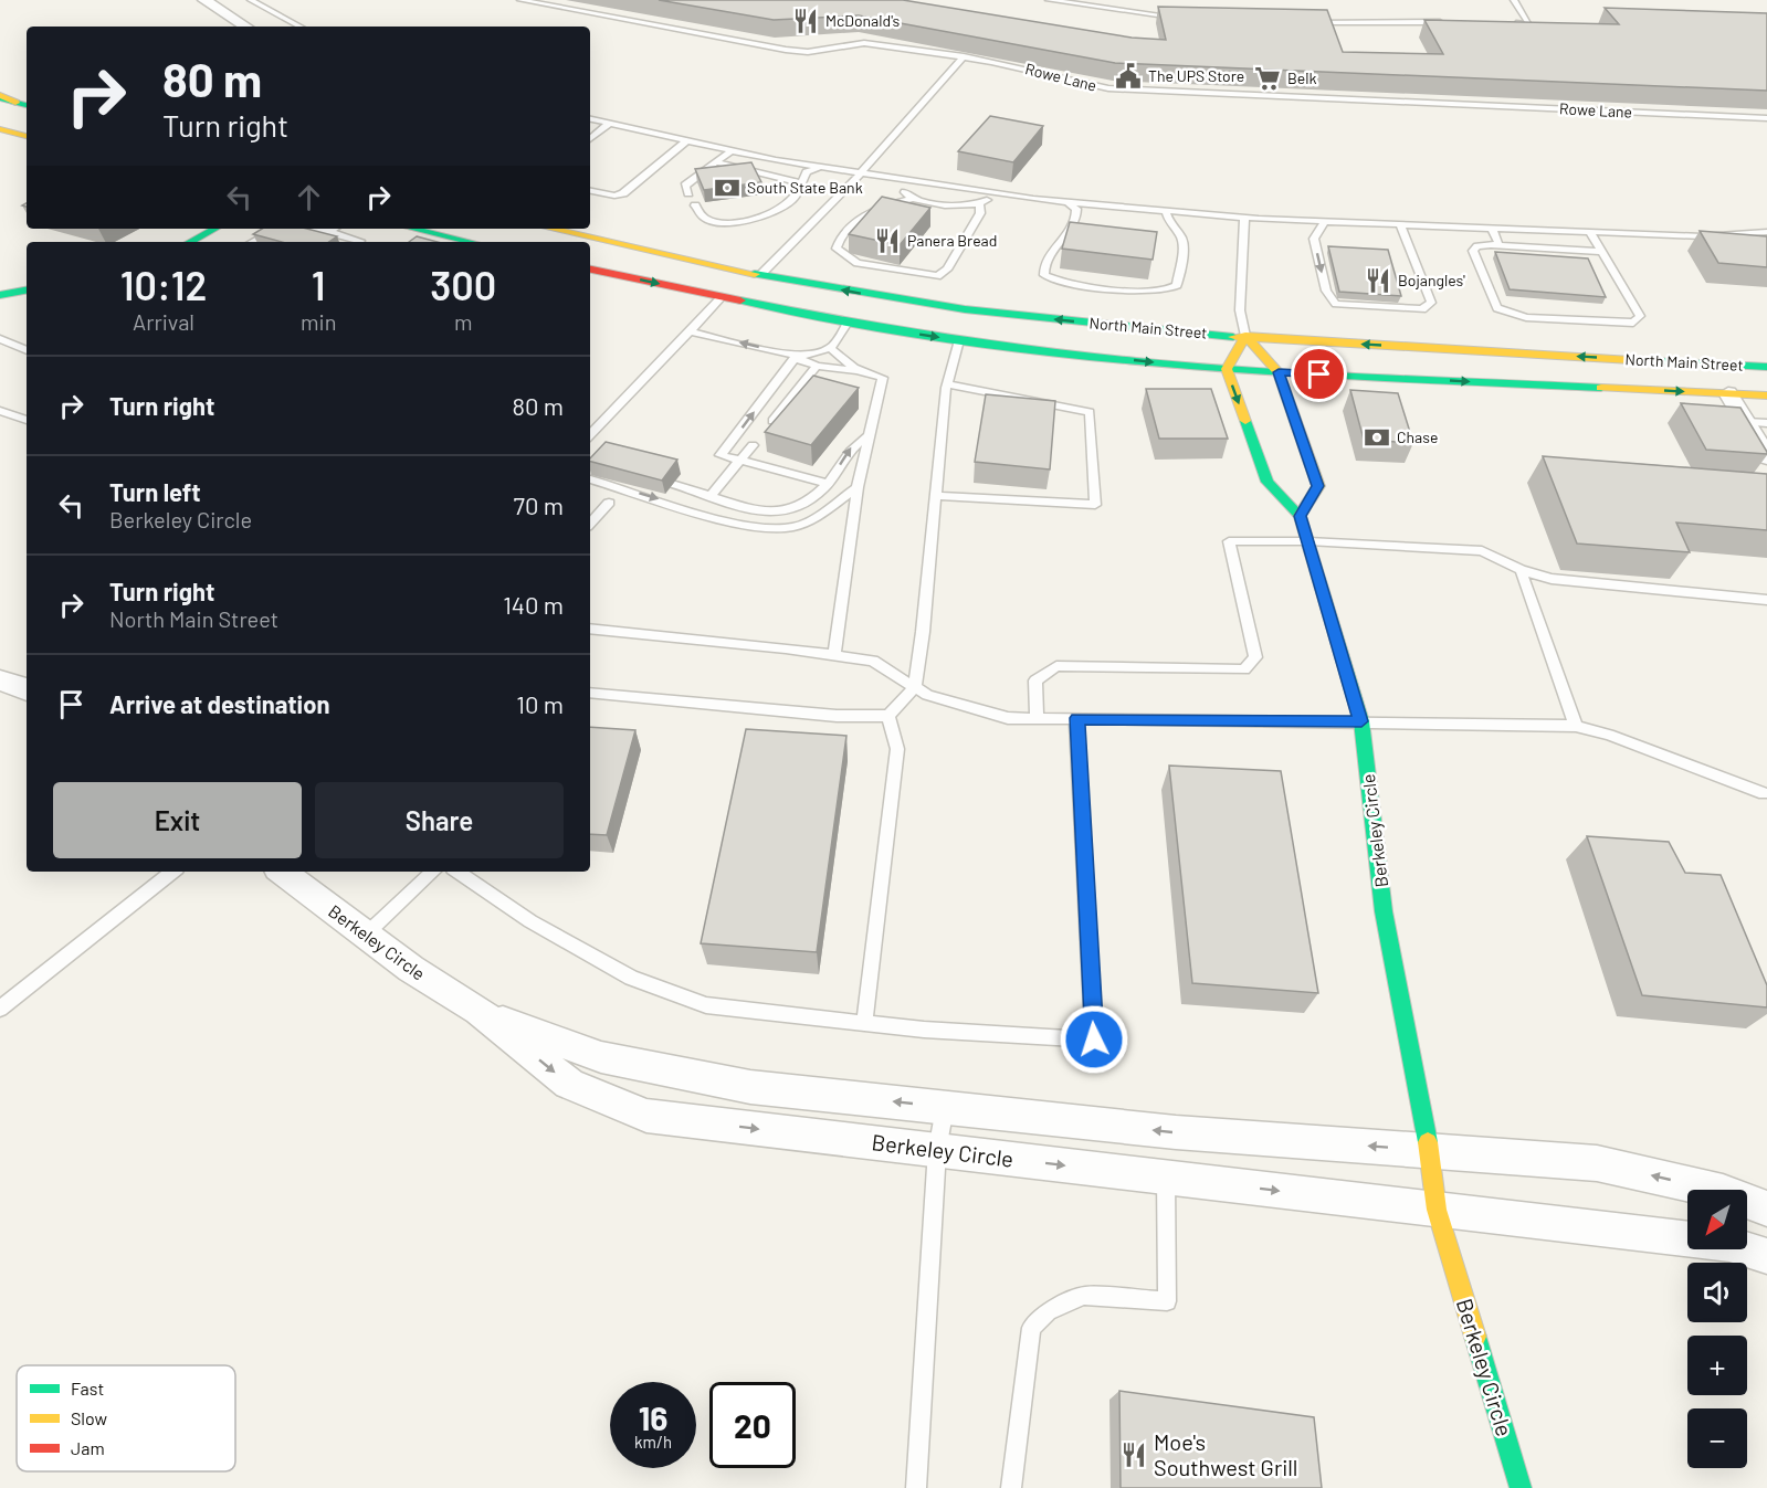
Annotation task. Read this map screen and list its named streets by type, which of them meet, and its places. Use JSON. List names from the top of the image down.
{
  "streets": {
    "main road": ["North Main Street", "Berkeley Circle"],
    "lane": ["Rowe Lane"]
  },
  "crossings": [
    ["North Main Street", "Berkeley Circle"]
  ],
  "places": {
    "restaurant": [
      "McDonald's",
      "Panera Bread",
      "Bojangles'",
      "Moe's Southwest Grill"
    ],
    "public building": ["The UPS Store"],
    "supermarket": ["Belk"],
    "bank": ["South State Bank", "Chase"]
  },
  "legend": ["Fast", "Slow", "Jam"],
  "north": "bottom left",
  "page": {
    "turn": ["80 m", "Turn right"],
    "eta": [
      "10:12",
      "Arrival",
      "1",
      "min",
      "300",
      "m"
    ],
    "list": [
      {
        "name": "Turn right",
        "value": "80 m"
      },
      {
        "name": "Turn left",
        "note": "Berkeley Circle",
        "value": "70 m"
      },
      {
        "name": "Turn right",
        "note": "North Main Street",
        "value": "140 m"
      },
      {
        "name": "Arrive at destination",
        "value": "10 m"
      }
    ],
    "buttons": ["Exit", "Share"],
    "map_buttons": ["+", "−"],
    "speed": "16 km/h",
    "limit": "20"
  }
}
